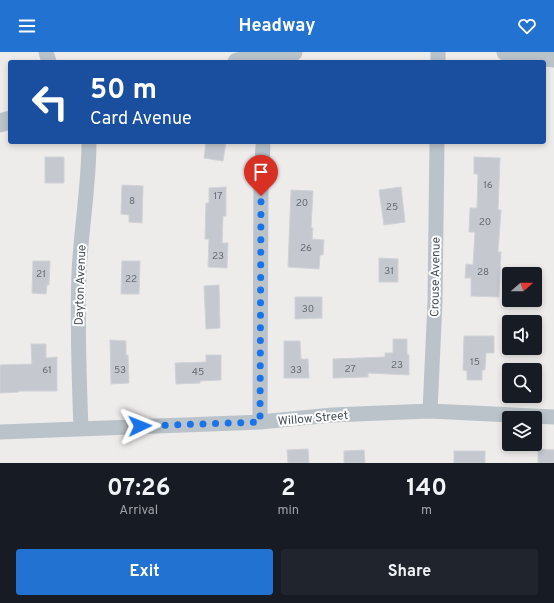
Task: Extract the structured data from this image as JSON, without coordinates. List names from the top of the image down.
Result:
{
  "streets": {
    "street": ["Crouse Avenue", "Dayton Avenue", "Willow Street"]
  },
  "crossings": [
    ["Crouse Avenue", "Willow Street"],
    ["Dayton Avenue", "Willow Street"]
  ],
  "house_numbers": [
    "16",
    "17",
    "8",
    "20",
    "25",
    "20",
    "26",
    "23",
    "31",
    "28",
    "21",
    "22",
    "30",
    "15",
    "23",
    "27",
    "61",
    "53",
    "33",
    "45"
  ],
  "north": "right",
  "page": {
    "header": "Headway",
    "turn": ["50 m", "Card Avenue"],
    "eta": [
      "07:26",
      "Arrival",
      "2",
      "min",
      "140",
      "m"
    ],
    "buttons": ["Exit", "Share"]
  }
}
